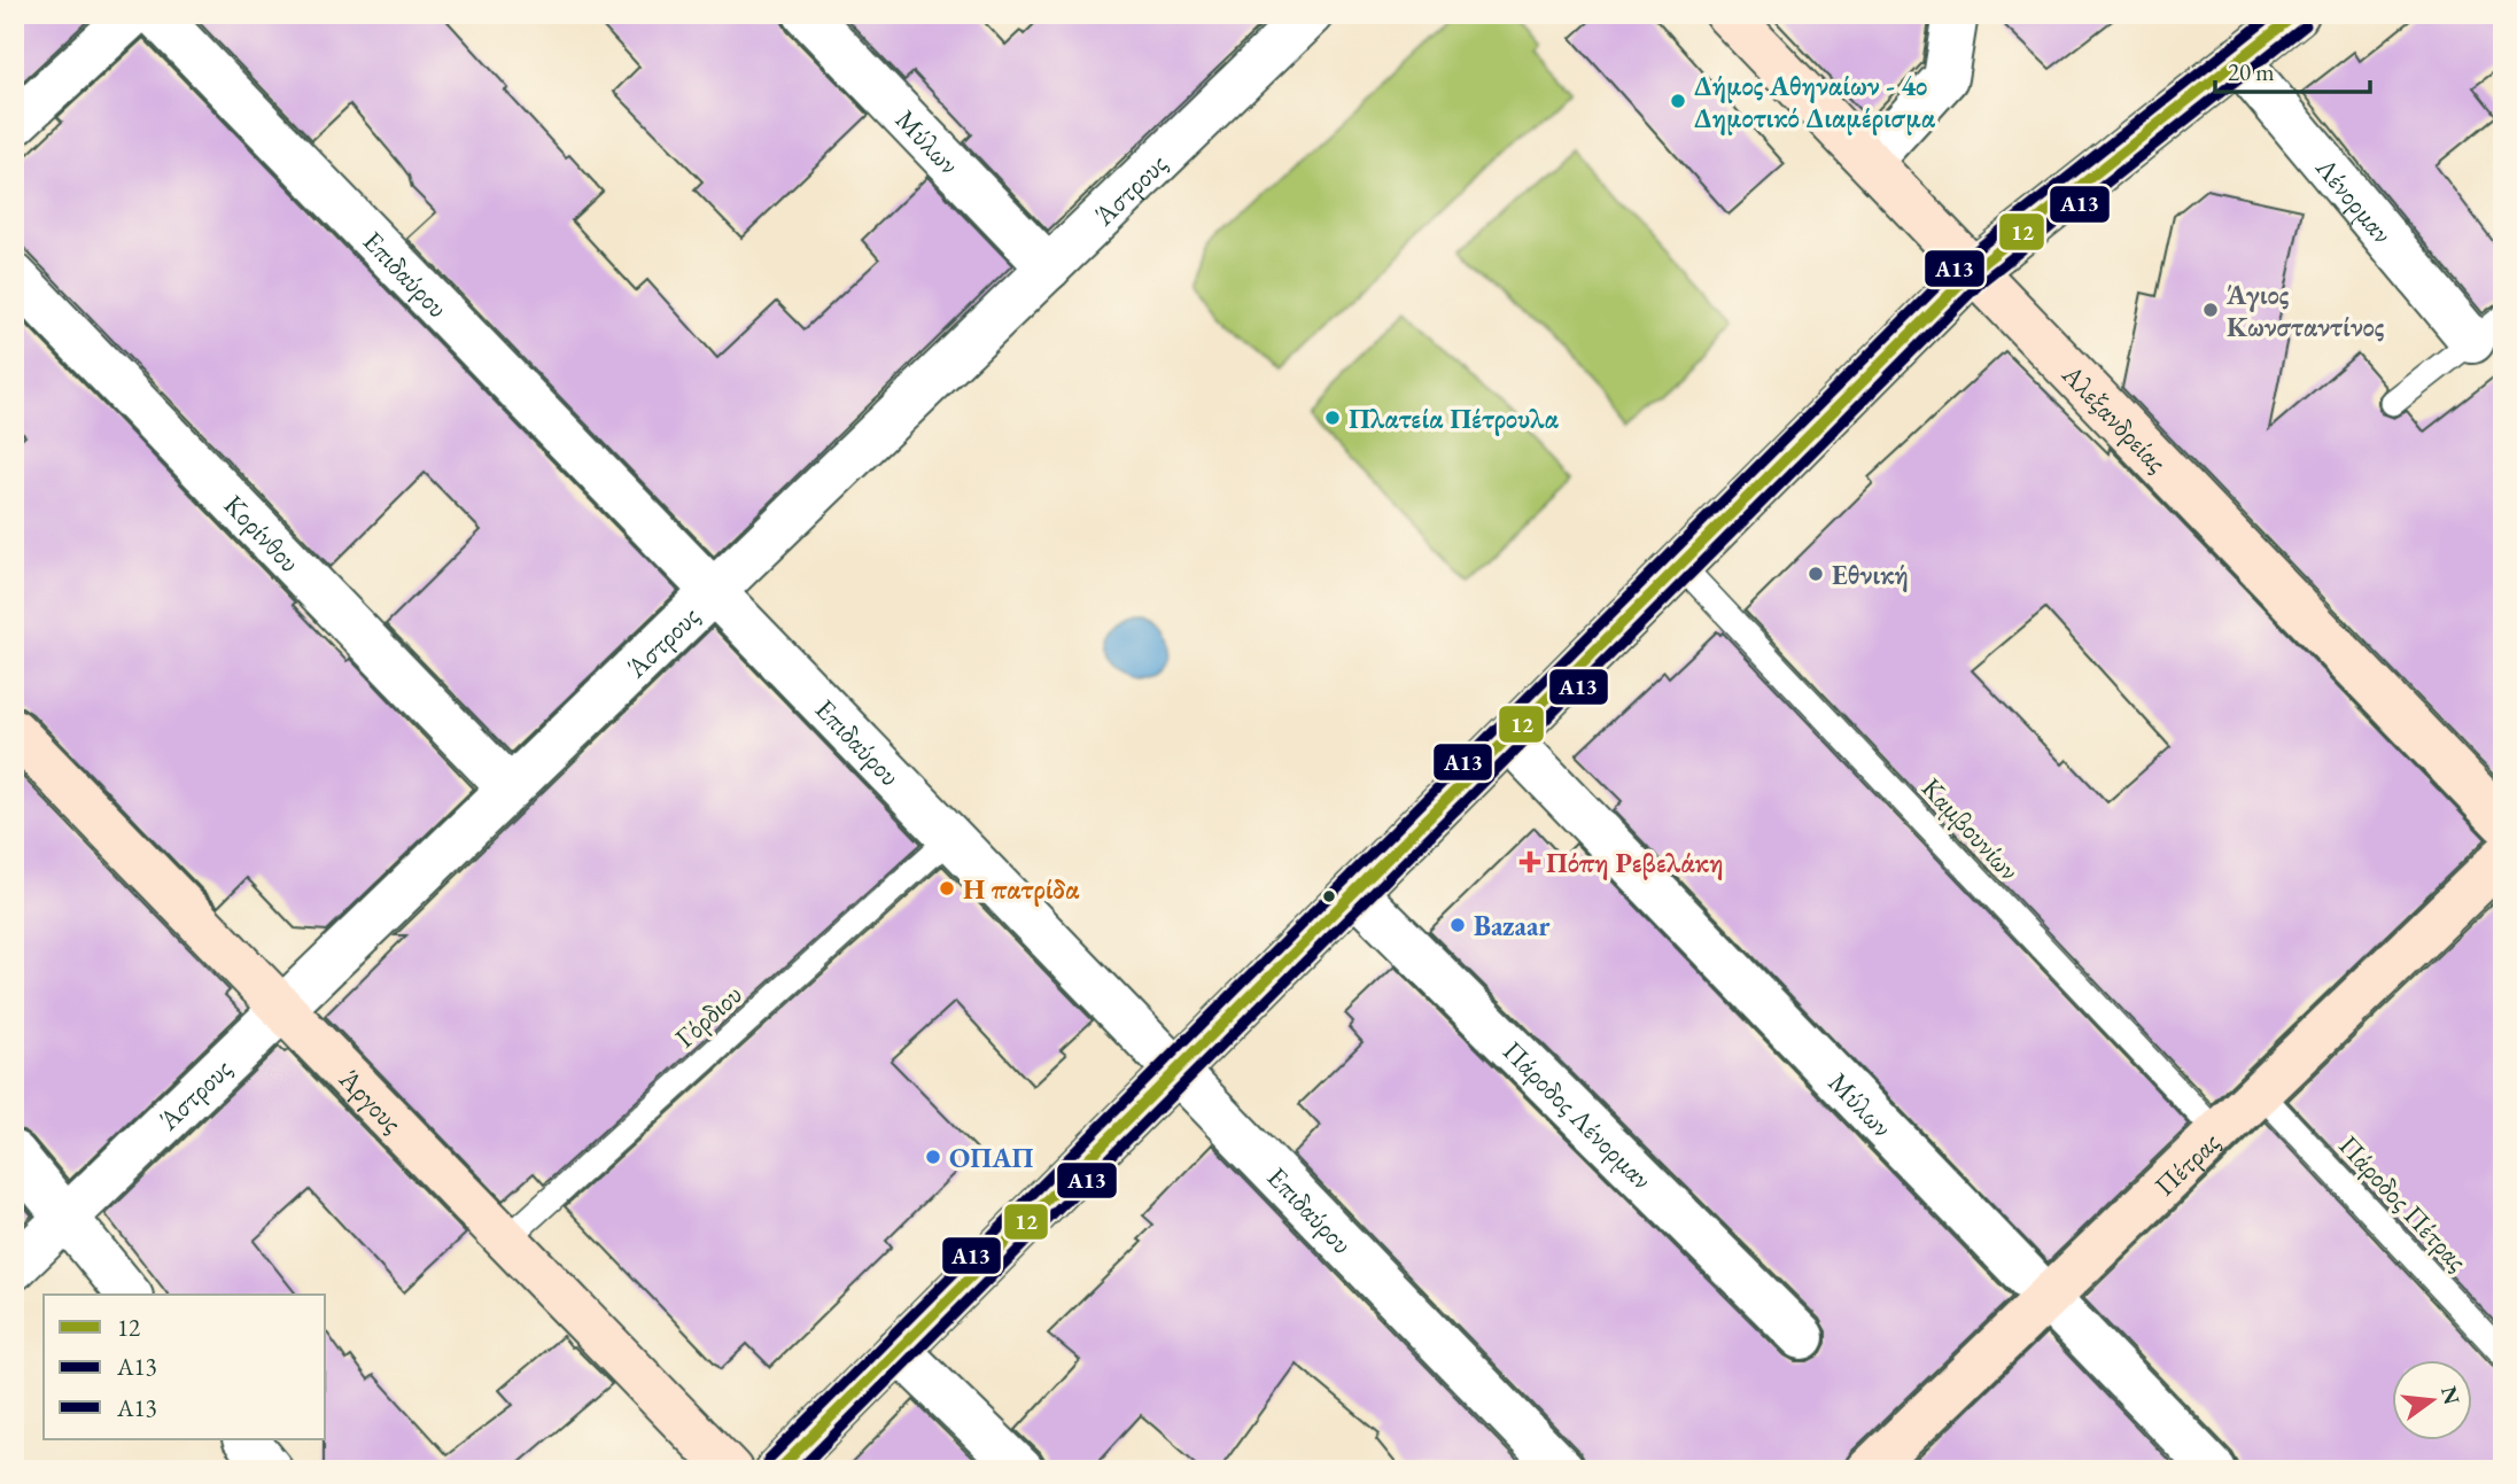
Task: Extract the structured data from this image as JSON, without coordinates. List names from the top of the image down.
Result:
{
  "streets": {
    "main road": ["Αλεξανδρείας", "Άργους", "Πέτρας"],
    "street": [
      "Μύλων",
      "Άστρους",
      "Λένορμαν",
      "Επιδαύρου",
      "Κορίνθου",
      "Πάροδος Λένορμαν"
    ],
    "lane": ["Καμβουνίων", "Γόρδιου", "Πάροδος Πέτρας"]
  },
  "crossings": [
    ["Μύλων", "Άστρους"],
    ["Μύλων", "Πέτρας"],
    ["Άστρους", "Επιδαύρου"],
    ["Άστρους", "Κορίνθου"],
    ["Άστρους", "Άργους"],
    ["Επιδαύρου", "Γόρδιου"],
    ["Καμβουνίων", "Πέτρας"],
    ["Γόρδιου", "Άργους"],
    ["Πέτρας", "Πάροδος Πέτρας"]
  ],
  "places": {
    "other": [
      "Δήμος Αθηναίων - 4ο Δημοτικό Διαμέρισμα",
      "Άγιος Κωνσταντίνος",
      "Πλατεία Πέτρουλα",
      "Εθνική",
      "Η πατρίδα",
      "Bazaar",
      "ΟΠΑΠ"
    ],
    "health": ["Πόπη Ρεβελάκη"]
  },
  "lines": ["transit line 12", "transit line Α13", "transit line A13"],
  "legend": ["12", "A13", "Α13"],
  "scale_bar": "20 m",
  "north": "right"
}
